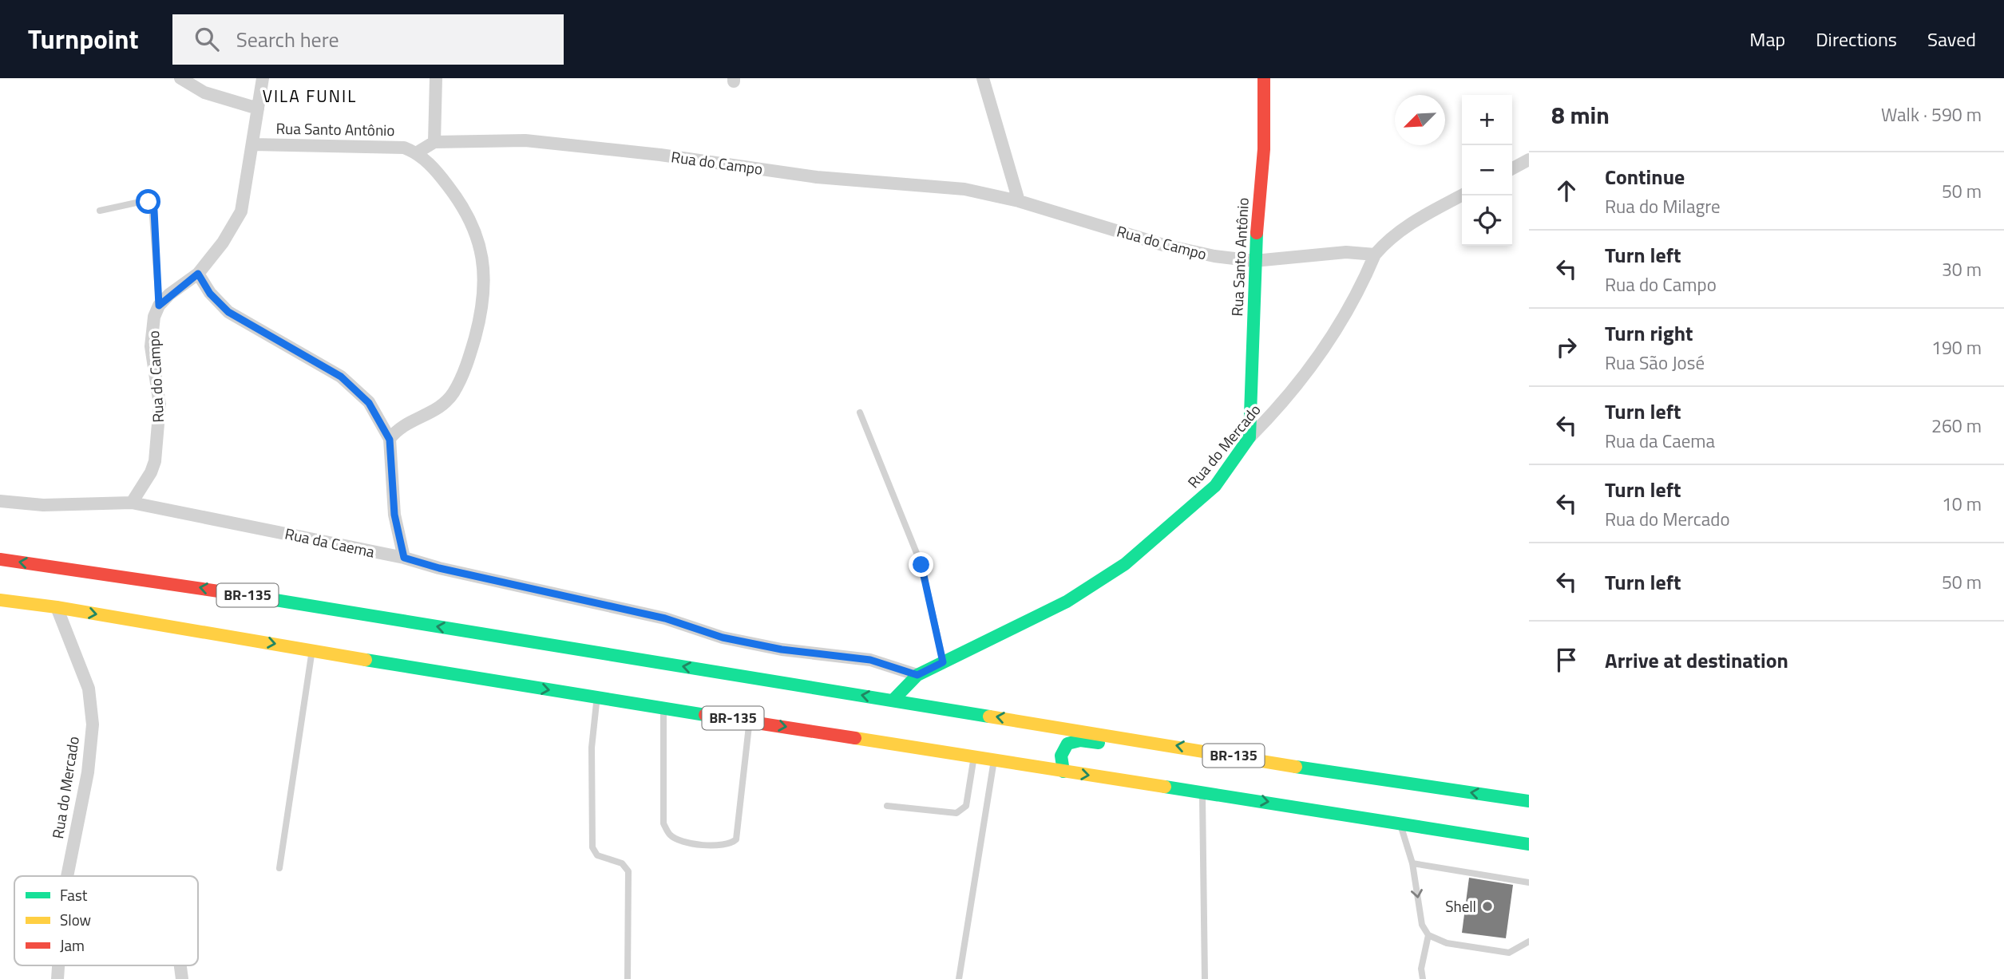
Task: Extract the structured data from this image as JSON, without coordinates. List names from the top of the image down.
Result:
{
  "streets": {
    "main road": ["Rua Santo Antônio", "Rua do Mercado", "BR-135"],
    "street": ["Rua do Campo", "Rua da Caema"]
  },
  "crossings": [
    ["Rua Santo Antônio", "Rua do Campo"],
    ["Rua Santo Antônio", "Rua do Mercado"],
    ["Rua do Campo", "Rua do Mercado"],
    ["Rua do Campo", "Rua da Caema"],
    ["Rua do Mercado", "Rua da Caema"],
    ["Rua do Mercado", "BR-135"]
  ],
  "districts": ["VILA FUNIL"],
  "places": ["Shell"],
  "legend": ["Fast", "Slow", "Jam"],
  "north": "bottom left",
  "page": {
    "header": "Turnpoint",
    "search": "Search here",
    "nav": ["Map", "Directions", "Saved"],
    "heading": ["8 min", "Walk · 590 m"],
    "map_buttons": ["+", "−"],
    "list": [
      ["Continue", "Rua do Milagre", "50 m"],
      ["Turn left", "Rua do Campo", "30 m"],
      ["Turn right", "Rua São José", "190 m"],
      ["Turn left", "Rua da Caema", "260 m"],
      ["Turn left", "Rua do Mercado", "10 m"],
      ["Turn left", "50 m"],
      "Arrive at destination"
    ]
  }
}
